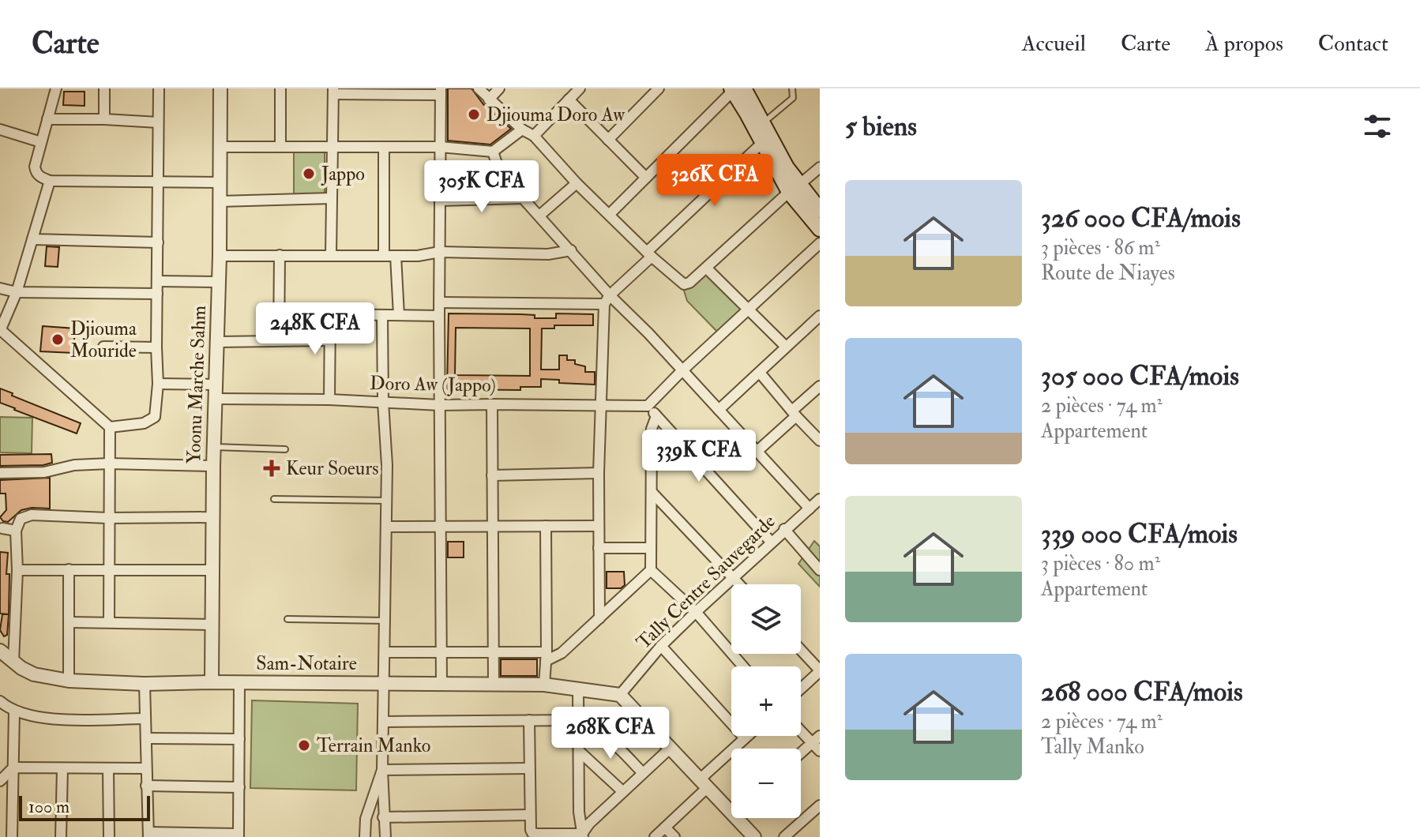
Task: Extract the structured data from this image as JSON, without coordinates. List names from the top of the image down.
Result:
{
  "streets": {
    "street": [
      "Yoonu Marche Sahm",
      "Doro Aw (Jappo)",
      "Tally Centre Sauvegarde",
      "Sam-Notaire"
    ]
  },
  "crossings": [
    ["Yoonu Marche Sahm", "Doro Aw (Jappo)"],
    ["Yoonu Marche Sahm", "Sam-Notaire"],
    ["Tally Centre Sauvegarde", "Sam-Notaire"]
  ],
  "places": {
    "other": [
      "Djiouma Doro Aw",
      "Jappo",
      "Djiouma Mouride",
      "Terrain Manko"
    ],
    "health": ["Keur Soeurs"]
  },
  "scale_bar": "100 m",
  "page": {
    "header": "Carte",
    "nav": [
      "Accueil",
      "Carte",
      "À propos",
      "Contact"
    ],
    "heading": "5 biens",
    "price": [
      "326K CFA",
      "305K CFA",
      "248K CFA",
      "339K CFA",
      "268K CFA"
    ],
    "list": [
      {
        "name": "326 000 CFA/mois",
        "note": "3 pièces · 86 m² · Route de Niayes"
      },
      {
        "name": "305 000 CFA/mois",
        "note": "2 pièces · 74 m² · Appartement"
      },
      {
        "name": "339 000 CFA/mois",
        "note": "3 pièces · 80 m² · Appartement"
      },
      {
        "name": "268 000 CFA/mois",
        "note": "2 pièces · 74 m² · Tally Manko"
      }
    ],
    "map_buttons": ["+", "−"],
    "scale": "100 m"
  }
}
